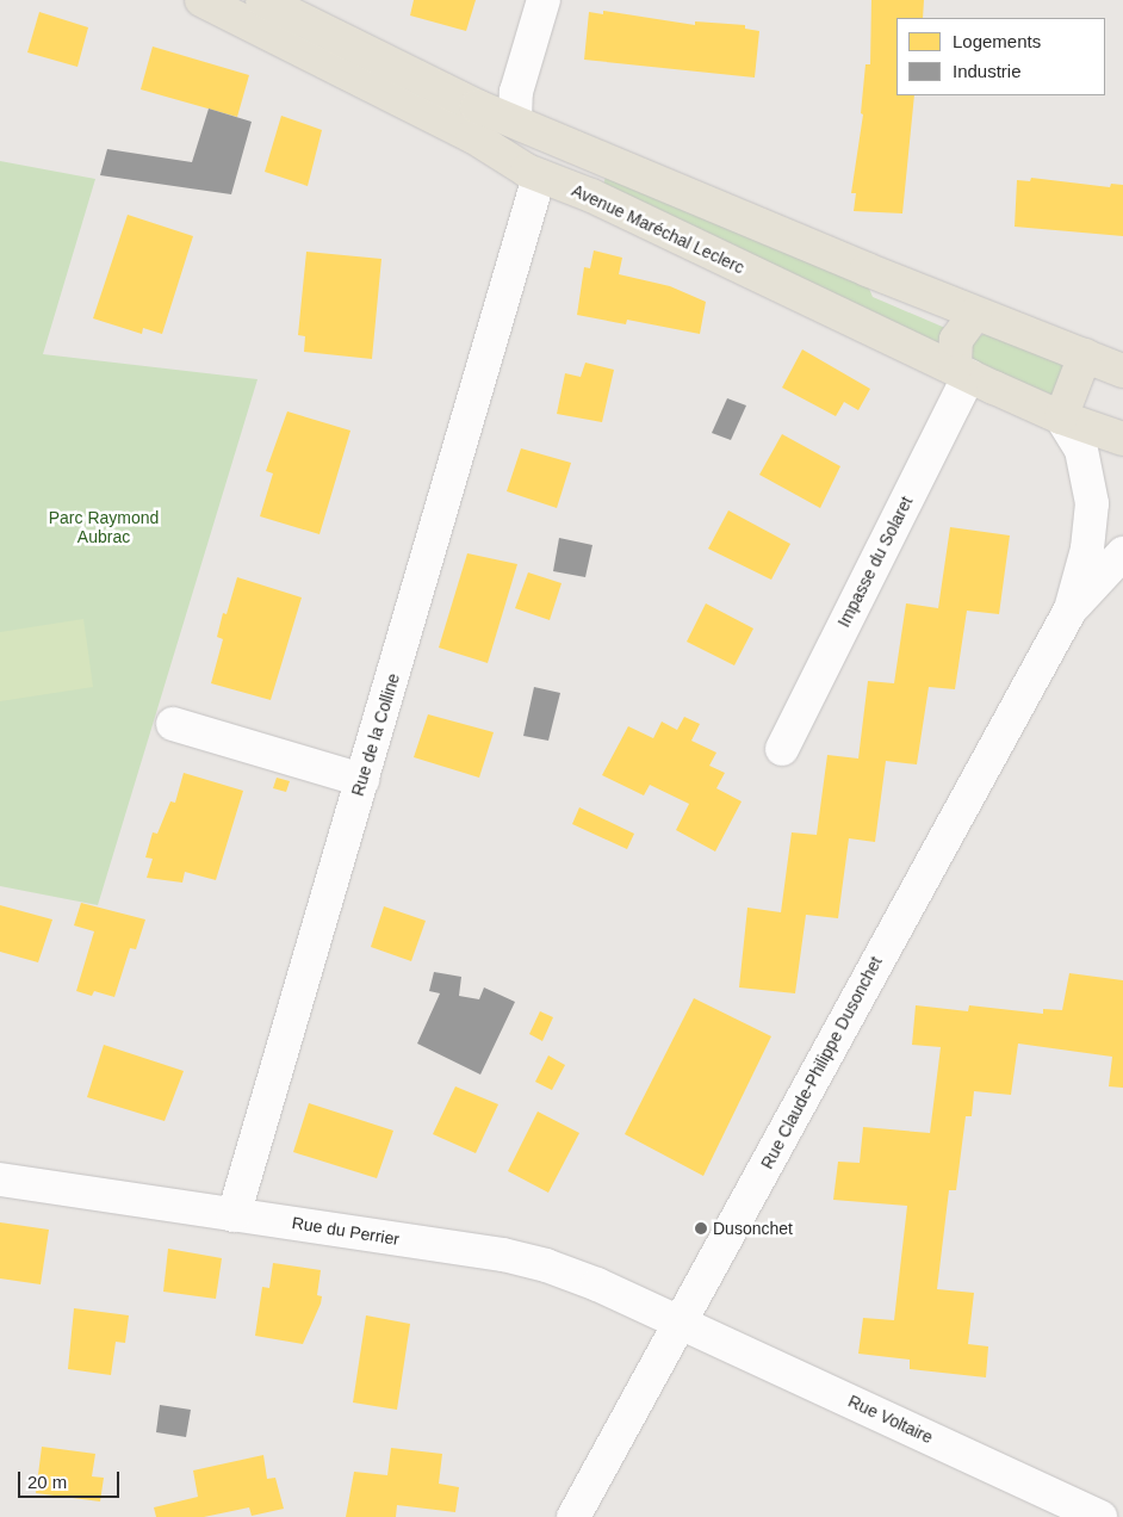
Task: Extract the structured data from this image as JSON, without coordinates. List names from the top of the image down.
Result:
{
  "streets": {
    "main road": ["Avenue Maréchal Leclerc"],
    "street": [
      "Impasse du Solaret",
      "Rue de la Colline",
      "Rue Claude-Philippe Dusonchet",
      "Rue du Perrier",
      "Rue Voltaire"
    ]
  },
  "crossings": [
    ["Avenue Maréchal Leclerc", "Impasse du Solaret"],
    ["Avenue Maréchal Leclerc", "Rue de la Colline"],
    ["Avenue Maréchal Leclerc", "Rue Claude-Philippe Dusonchet"],
    ["Rue de la Colline", "Rue du Perrier"],
    ["Rue Claude-Philippe Dusonchet", "Rue du Perrier"],
    ["Rue Claude-Philippe Dusonchet", "Rue Voltaire"],
    ["Rue du Perrier", "Rue Voltaire"]
  ],
  "parks": ["Parc Raymond Aubrac"],
  "places": ["Dusonchet"],
  "legend": ["Logements", "Industrie"],
  "scale_bar": "20 m"
}
